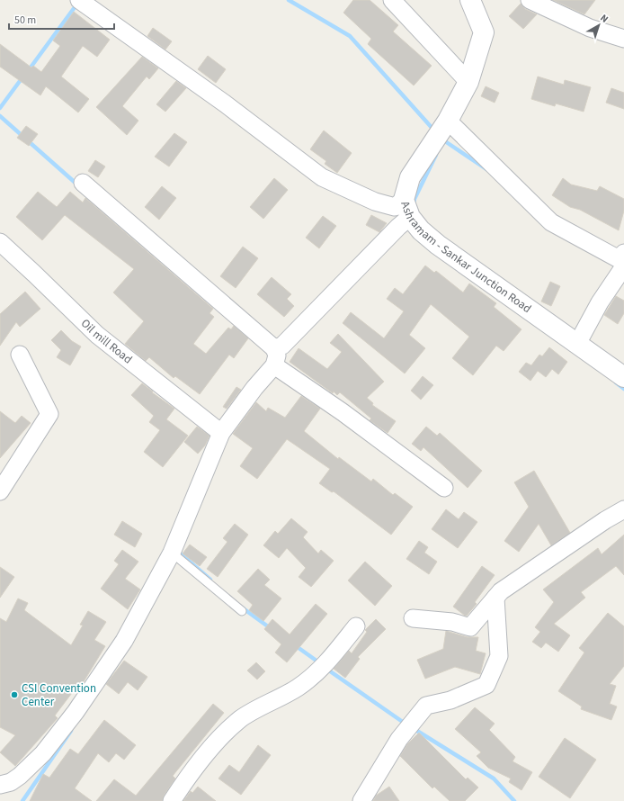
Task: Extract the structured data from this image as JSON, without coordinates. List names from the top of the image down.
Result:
{
  "streets": {
    "street": ["Ashramam - Sankar Junction Road", "Oil mill Road"]
  },
  "places": ["CSI Convention Center"],
  "scale_bar": "50 m",
  "north": "top right"
}
